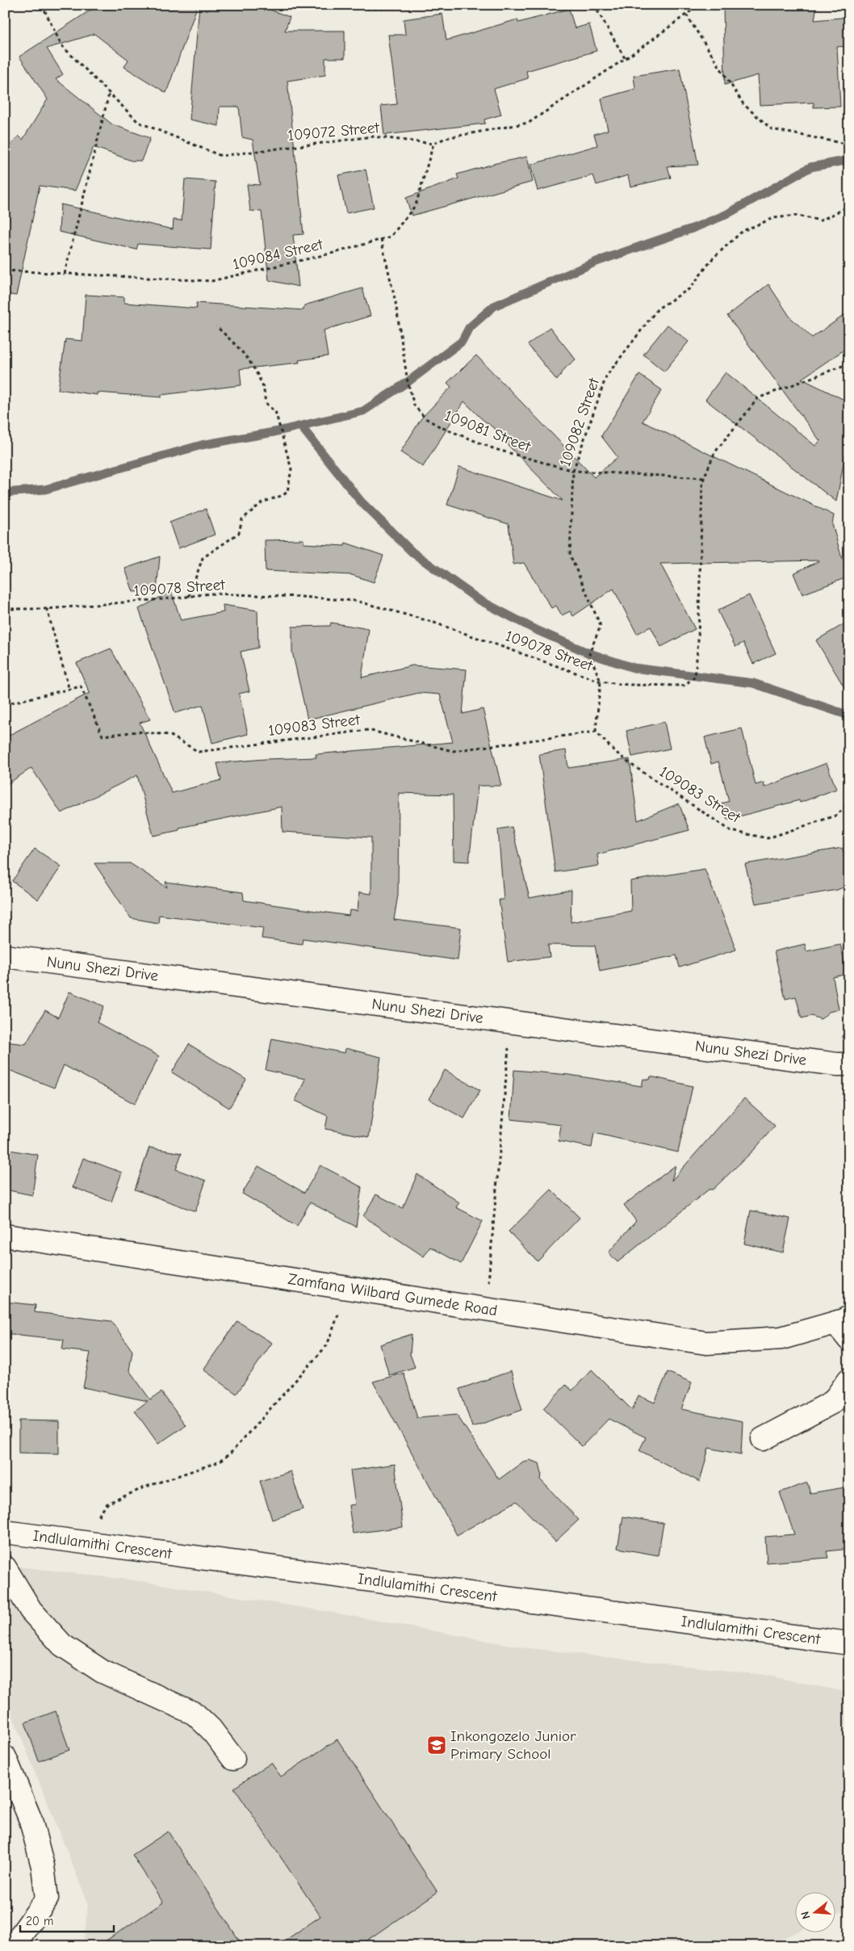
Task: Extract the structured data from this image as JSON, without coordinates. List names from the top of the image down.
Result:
{
  "streets": {
    "street": ["Nunu Shezi Drive", "Zamfana Wilbard Gumede Road", "Indlulamithi Crescent"],
    "path": [
      "109072 Street",
      "109084 Street",
      "109082 Street",
      "109081 Street",
      "109078 Street",
      "109083 Street"
    ]
  },
  "crossings": [
    ["109072 Street", "109084 Street"],
    ["109084 Street", "109081 Street"],
    ["109082 Street", "109081 Street"],
    ["109082 Street", "109078 Street"],
    ["109081 Street", "109078 Street"]
  ],
  "places": {
    "school or university": ["Inkongozelo Junior Primary School"]
  },
  "scale_bar": "20 m",
  "north": "left"
}
